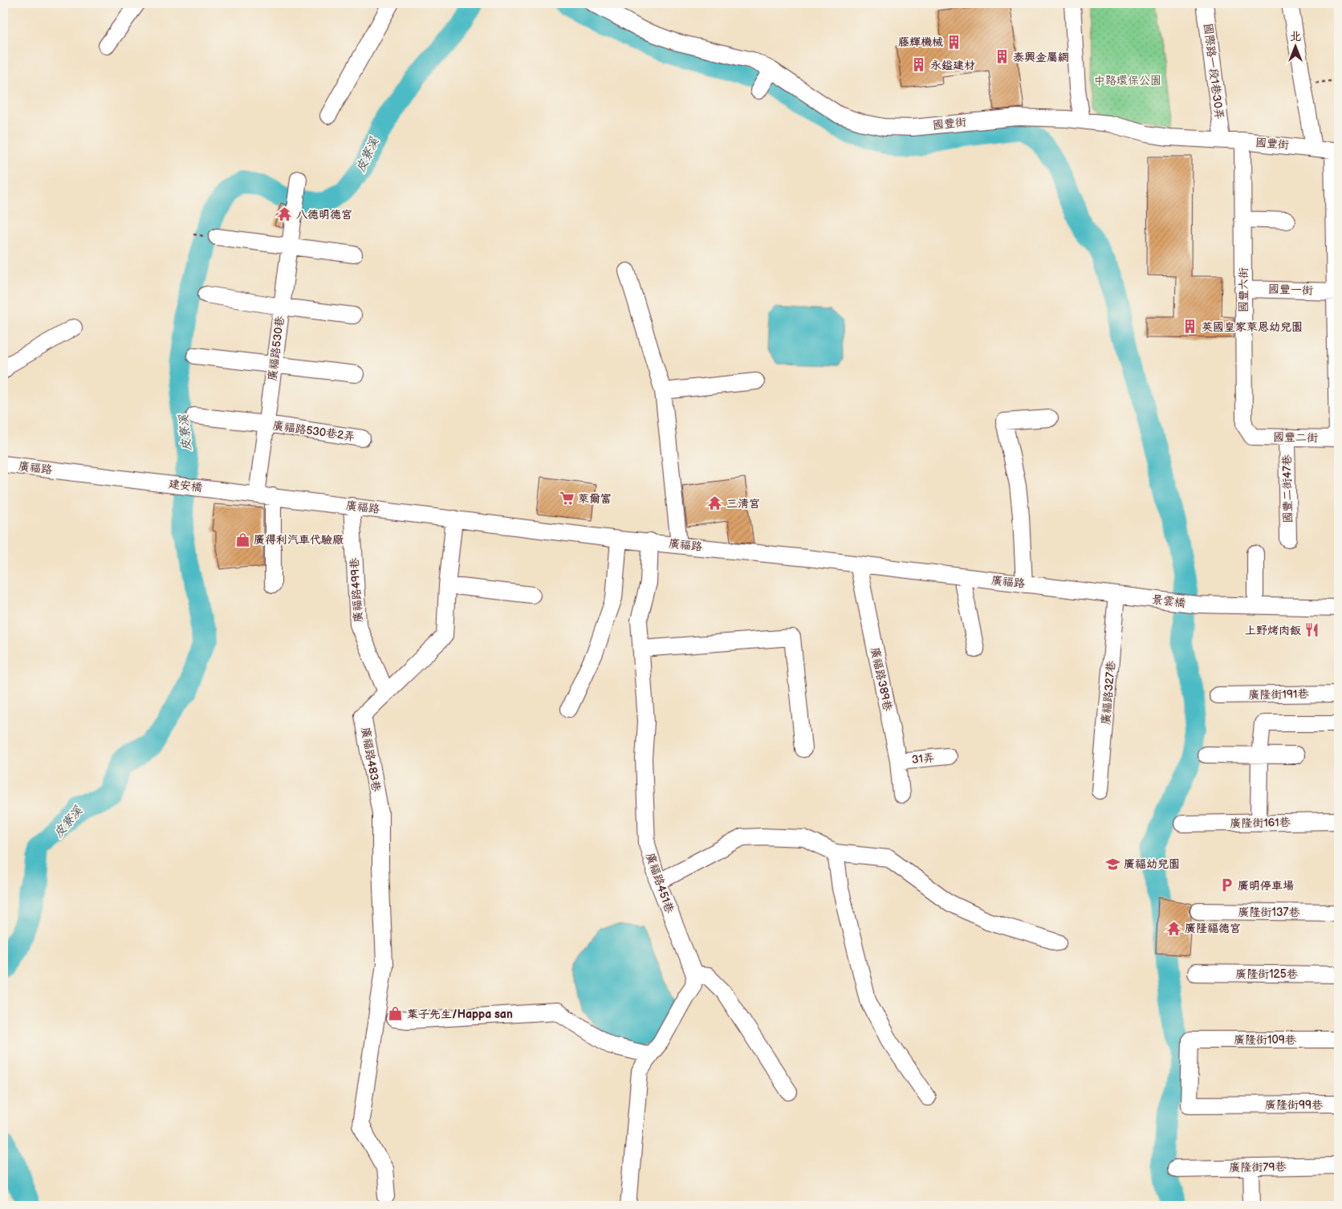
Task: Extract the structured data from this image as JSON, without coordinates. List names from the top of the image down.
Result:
{
  "streets": {
    "street": [
      "國際路一段1巷30弄",
      "國豐街",
      "國豐六街",
      "國豐一街",
      "廣福路530巷",
      "廣福路530巷2弄",
      "國豐二街",
      "廣福路",
      "建安橋",
      "國豐二街47巷",
      "廣福路499巷",
      "景雲橋",
      "廣福路389巷",
      "廣福路327巷",
      "廣隆街191巷",
      "31弄",
      "廣福路483巷",
      "廣隆街161巷",
      "廣福路451巷",
      "廣隆街137巷",
      "廣隆街125巷",
      "廣隆街109巷",
      "廣隆街99巷",
      "廣隆街79巷"
    ]
  },
  "crossings": [
    ["國際路一段1巷30弄", "國豐街"],
    ["國豐街", "國豐六街"],
    ["國豐六街", "國豐一街"],
    ["國豐六街", "國豐二街"],
    ["廣福路530巷", "廣福路530巷2弄"],
    ["廣福路530巷", "廣福路"],
    ["國豐二街", "國豐二街47巷"],
    ["廣福路", "建安橋"],
    ["廣福路", "廣福路499巷"],
    ["廣福路", "景雲橋"],
    ["廣福路", "廣福路389巷"],
    ["廣福路", "廣福路327巷"],
    ["廣福路", "廣福路483巷"],
    ["廣福路", "廣福路451巷"],
    ["廣福路499巷", "廣福路483巷"],
    ["廣福路389巷", "31弄"],
    ["廣隆街109巷", "廣隆街99巷"]
  ],
  "water": ["皮寮溪"],
  "parks": ["中路環保公園"],
  "places": {
    "building": [
      "藤輝機械",
      "泰興金屬網",
      "永鎰建材",
      "英國皇家萊恩幼兒園"
    ],
    "temple": ["八德明德宮", "三清宮", "廣隆福德宮"],
    "supermarket": ["萊爾富"],
    "shop": ["廣得利汽車代驗廠", "葉子先生/Happa san"],
    "restaurant": ["上野烤肉飯"],
    "school or university": ["廣福幼兒園"],
    "parking": ["廣明停車場"]
  },
  "north": "top"
}
